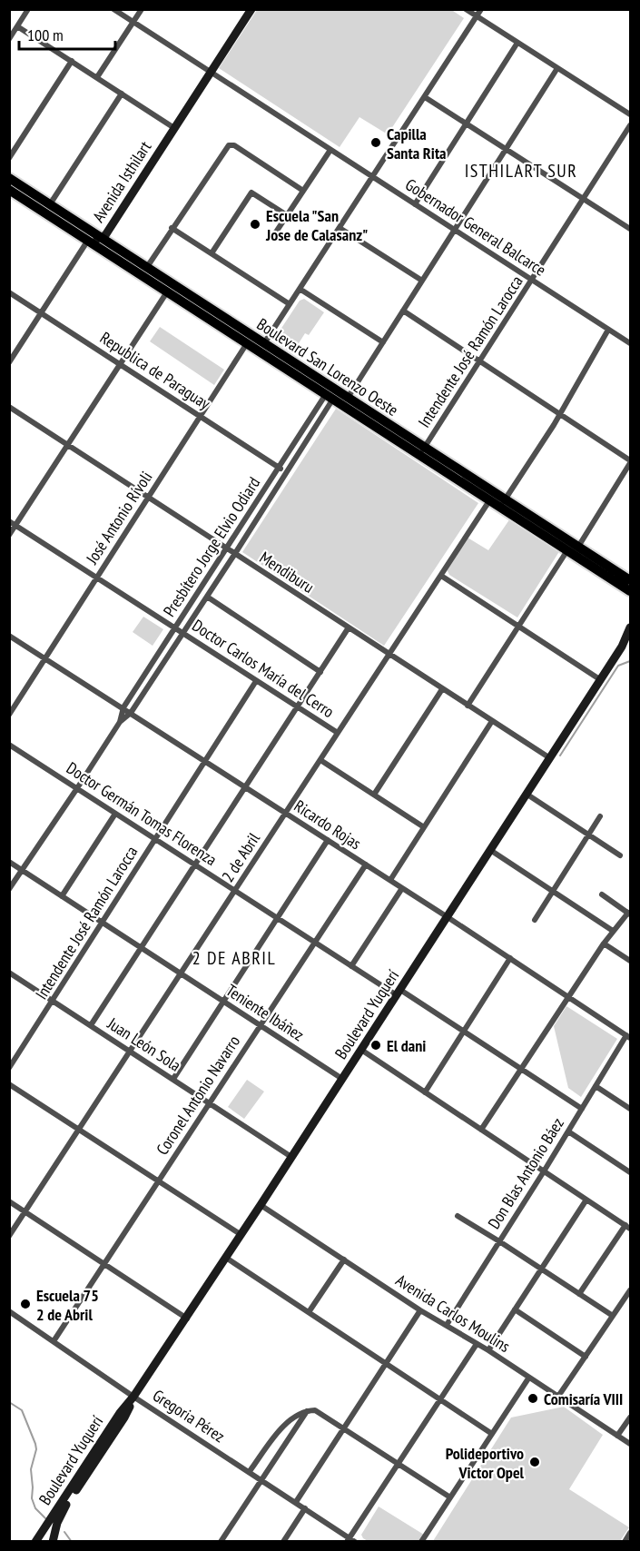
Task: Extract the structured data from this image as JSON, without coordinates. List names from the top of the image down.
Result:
{
  "streets": {
    "main road": ["Avenida Isthilart", "Boulevard San Lorenzo Oeste", "Boulevard Yuquerí"],
    "street": [
      "Gobernador General Balcarce",
      "Intendente José Ramón Larocca",
      "Republica de Paraguay",
      "José Antonio Rívoli",
      "Presbítero Jorge Elvio Odiard",
      "Mendiburu",
      "Doctor Carlos María del Cerro",
      "Doctor Germán Tomas Florenza",
      "Ricardo Rojas",
      "2 de Abril",
      "Teniente Ibáñez",
      "Juan León Sola",
      "Coronel Antonio Navarro",
      "Don Blas Antonio Báez",
      "Avenida Carlos Moulins",
      "Gregoria Pérez"
    ]
  },
  "crossings": [
    ["Avenida Isthilart", "Gobernador General Balcarce"],
    ["Avenida Isthilart", "Boulevard San Lorenzo Oeste"],
    ["Avenida Isthilart", "Republica de Paraguay"],
    ["Gobernador General Balcarce", "Intendente José Ramón Larocca"],
    ["Intendente José Ramón Larocca", "Boulevard San Lorenzo Oeste"],
    ["Intendente José Ramón Larocca", "Doctor Carlos María del Cerro"],
    ["Intendente José Ramón Larocca", "Doctor Germán Tomas Florenza"],
    ["Intendente José Ramón Larocca", "Ricardo Rojas"],
    ["Intendente José Ramón Larocca", "Teniente Ibáñez"],
    ["Intendente José Ramón Larocca", "Juan León Sola"],
    ["Boulevard San Lorenzo Oeste", "José Antonio Rívoli"],
    ["Boulevard San Lorenzo Oeste", "Presbítero Jorge Elvio Odiard"],
    ["Boulevard San Lorenzo Oeste", "2 de Abril"],
    ["Republica de Paraguay", "José Antonio Rívoli"],
    ["Republica de Paraguay", "Presbítero Jorge Elvio Odiard"],
    ["José Antonio Rívoli", "Mendiburu"],
    ["José Antonio Rívoli", "Doctor Carlos María del Cerro"],
    ["José Antonio Rívoli", "Ricardo Rojas"],
    ["Presbítero Jorge Elvio Odiard", "Mendiburu"],
    ["Presbítero Jorge Elvio Odiard", "Doctor Carlos María del Cerro"],
    ["Presbítero Jorge Elvio Odiard", "Doctor Germán Tomas Florenza"],
    ["Presbítero Jorge Elvio Odiard", "Ricardo Rojas"],
    ["Presbítero Jorge Elvio Odiard", "Teniente Ibáñez"],
    ["Mendiburu", "2 de Abril"],
    ["Mendiburu", "Boulevard Yuquerí"],
    ["Doctor Carlos María del Cerro", "2 de Abril"],
    ["Doctor Germán Tomas Florenza", "2 de Abril"],
    ["Doctor Germán Tomas Florenza", "Boulevard Yuquerí"],
    ["Doctor Germán Tomas Florenza", "Coronel Antonio Navarro"],
    ["Doctor Germán Tomas Florenza", "Don Blas Antonio Báez"],
    ["Ricardo Rojas", "2 de Abril"],
    ["Ricardo Rojas", "Boulevard Yuquerí"],
    ["Ricardo Rojas", "Coronel Antonio Navarro"],
    ["Ricardo Rojas", "Don Blas Antonio Báez"],
    ["2 de Abril", "Teniente Ibáñez"],
    ["2 de Abril", "Juan León Sola"],
    ["Teniente Ibáñez", "Boulevard Yuquerí"],
    ["Teniente Ibáñez", "Coronel Antonio Navarro"],
    ["Boulevard Yuquerí", "Juan León Sola"],
    ["Boulevard Yuquerí", "Avenida Carlos Moulins"],
    ["Boulevard Yuquerí", "Gregoria Pérez"],
    ["Juan León Sola", "Coronel Antonio Navarro"],
    ["Coronel Antonio Navarro", "Gregoria Pérez"],
    ["Don Blas Antonio Báez", "Avenida Carlos Moulins"]
  ],
  "districts": ["ISTHILART SUR", "2 DE ABRIL"],
  "places": [
    "Capilla Santa Rita",
    "Escuela \"San Jose de Calasanz\"",
    "El dani",
    "Escuela 75 2 de Abril",
    "Comisaría VIII",
    "Polideportivo Victor Opel"
  ],
  "scale_bar": "100 m"
}
